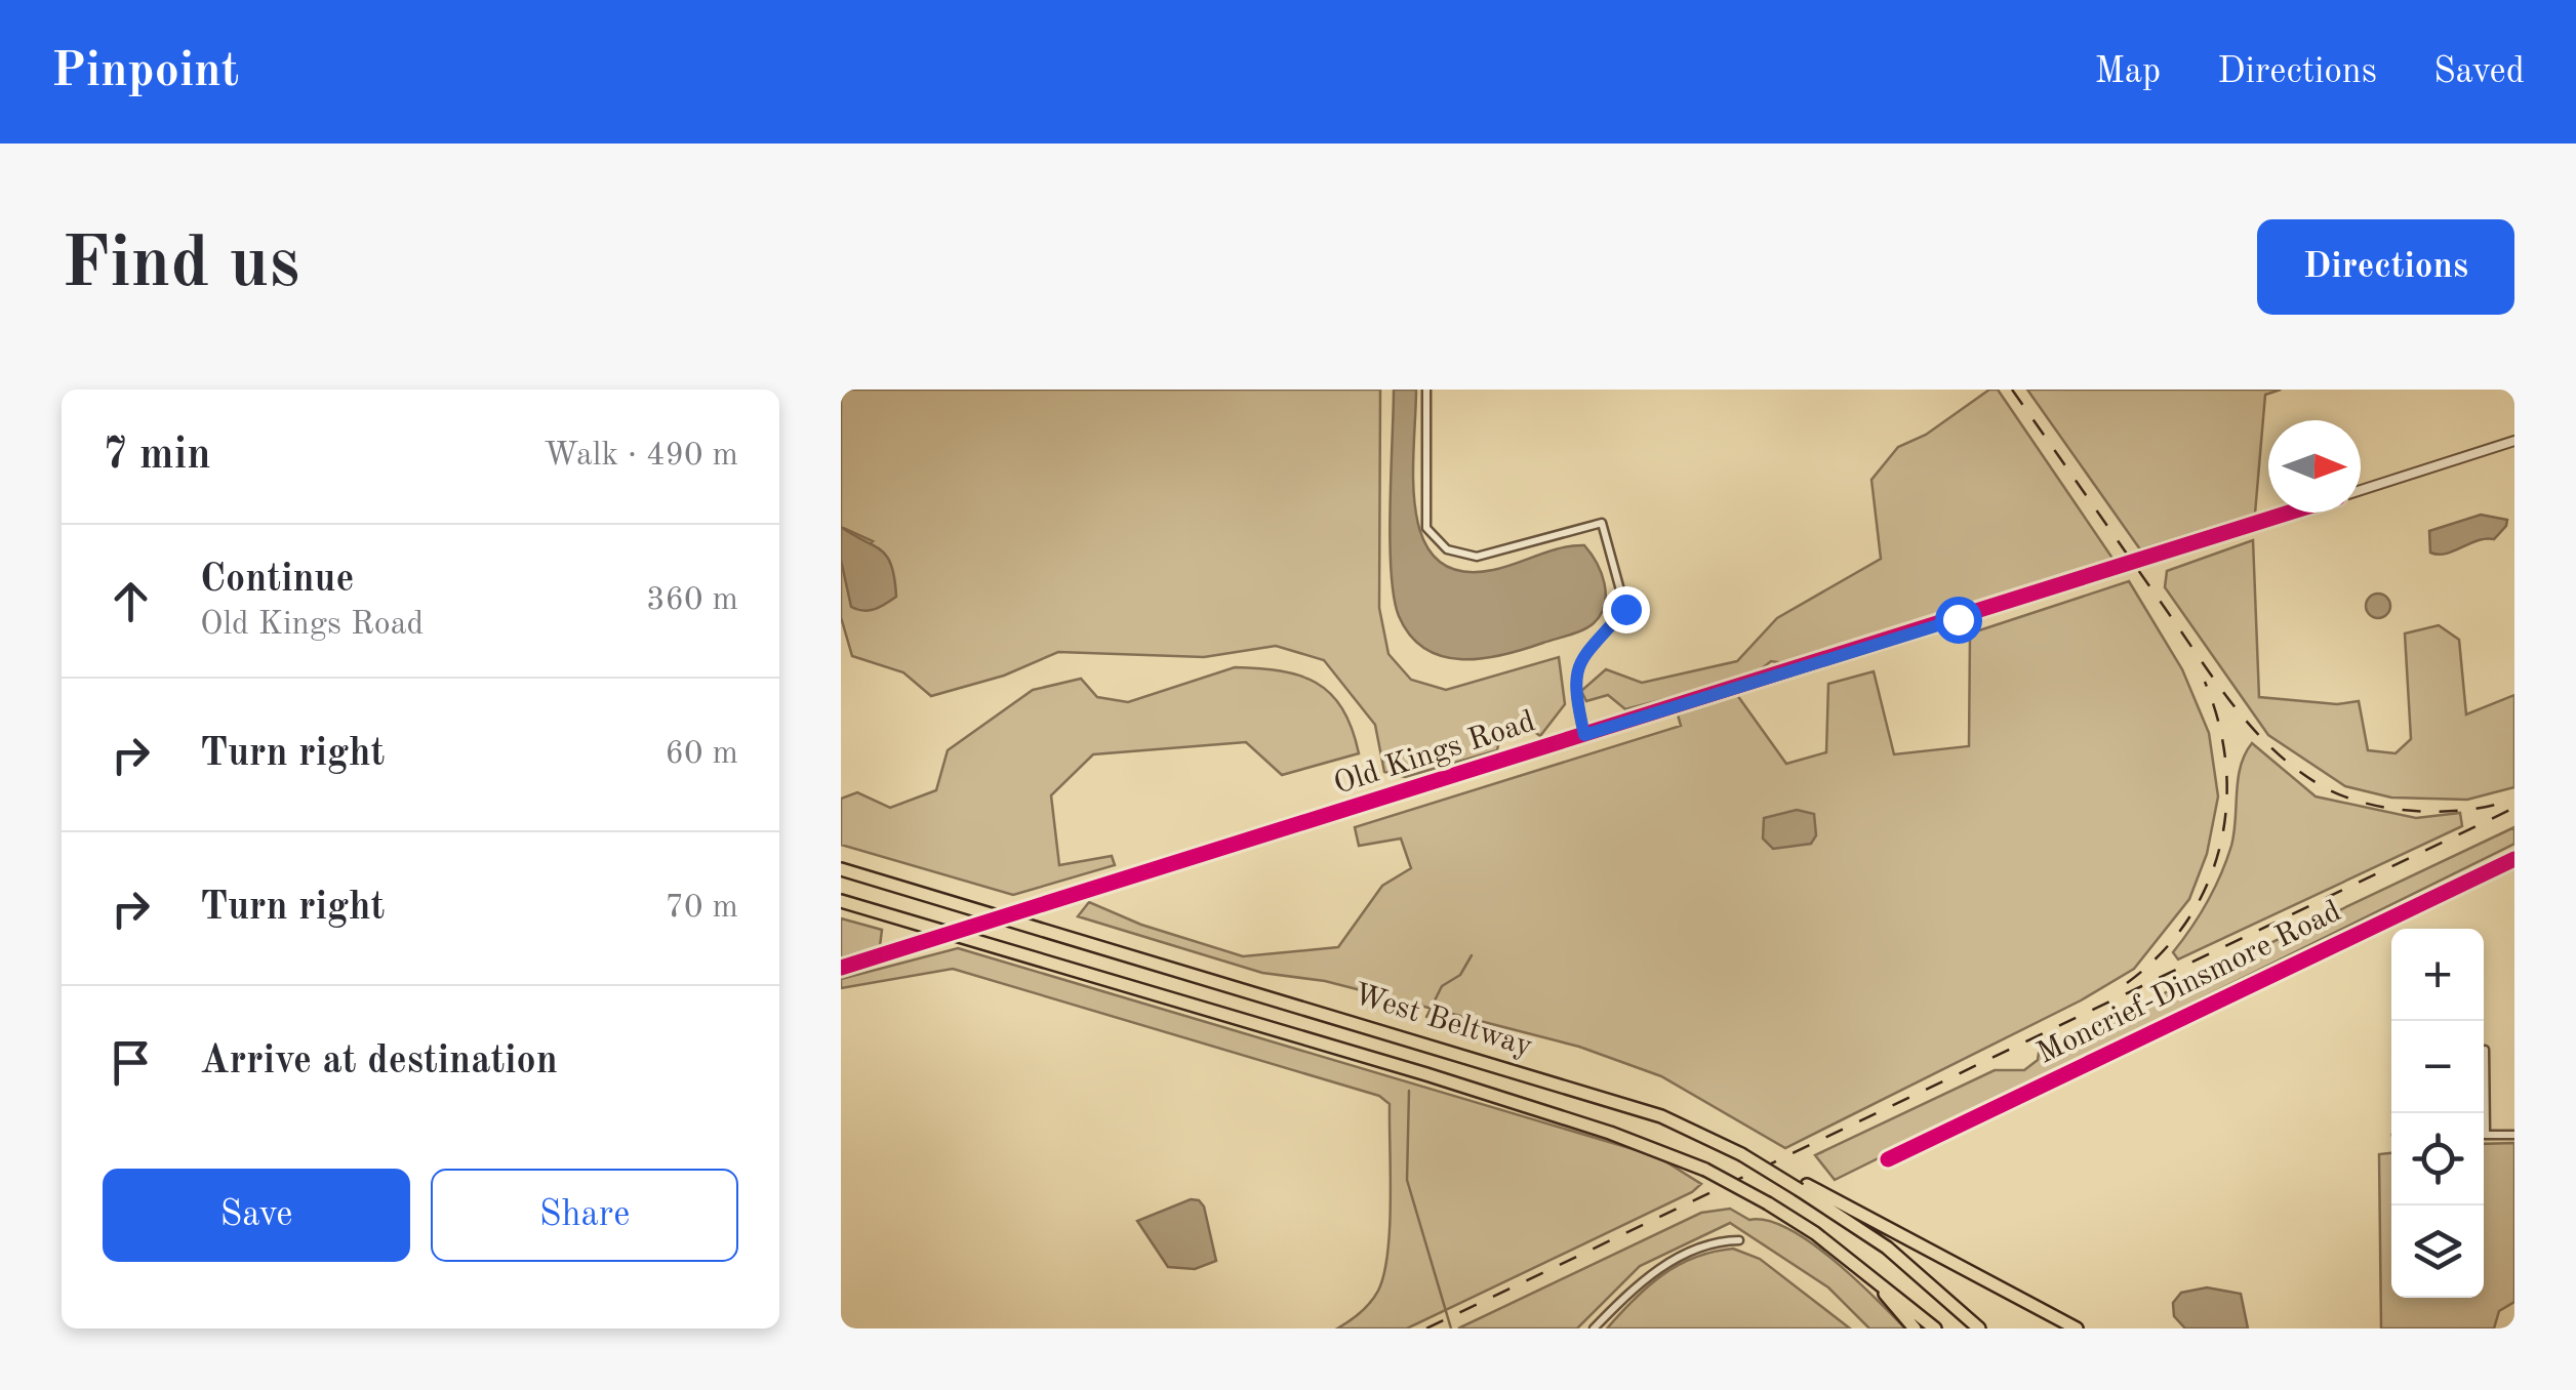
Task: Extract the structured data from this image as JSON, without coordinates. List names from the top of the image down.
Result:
{
  "streets": {
    "highway": ["West Beltway"],
    "street": ["Old Kings Road", "Moncrief-Dinsmore Road"]
  },
  "north": "right",
  "page": {
    "header": "Pinpoint",
    "nav": ["Map", "Directions", "Saved"],
    "buttons": [
      "Directions",
      ["Save", "Share"]
    ],
    "title": "Find us",
    "heading": ["7 min", "Walk · 490 m"],
    "list": [
      ["Continue", "Old Kings Road", "360 m"],
      ["Turn right", "60 m"],
      ["Turn right", "70 m"],
      "Arrive at destination"
    ],
    "map_buttons": ["+", "−"]
  }
}
